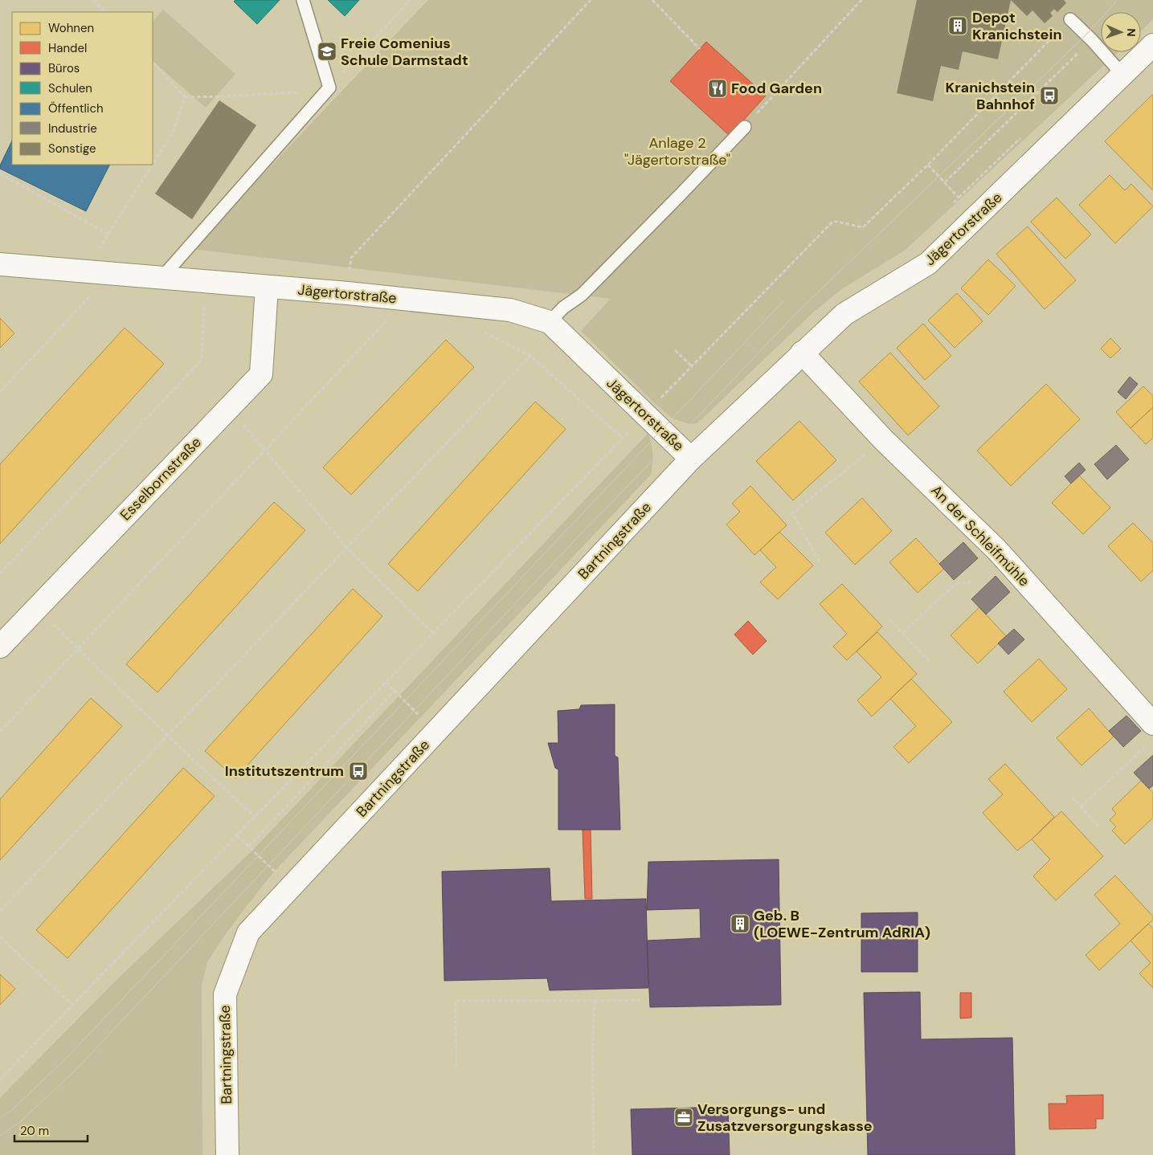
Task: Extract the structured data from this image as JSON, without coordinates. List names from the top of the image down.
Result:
{
  "streets": {
    "street": [
      "Jägertorstraße",
      "Esselbornstraße",
      "An der Schleifmühle",
      "Bartningstraße"
    ]
  },
  "crossings": [
    ["Jägertorstraße", "Esselbornstraße"],
    ["Jägertorstraße", "An der Schleifmühle"],
    ["Jägertorstraße", "Bartningstraße"]
  ],
  "parks": ["Anlage 2 \"Jägertorstraße\""],
  "places": {
    "building": ["Depot Kranichstein", "Geb. B (LOEWE-Zentrum AdRIA)"],
    "school or university": ["Freie Comenius Schule Darmstadt"],
    "restaurant": ["Food Garden"],
    "bus stop": ["Kranichstein Bahnhof", "Institutszentrum"],
    "office": ["Versorgungs- und Zusatzversorgungskasse"]
  },
  "legend": [
    "Wohnen",
    "Handel",
    "Büros",
    "Schulen",
    "Öffentlich",
    "Industrie",
    "Sonstige"
  ],
  "scale_bar": "20 m",
  "north": "right"
}
